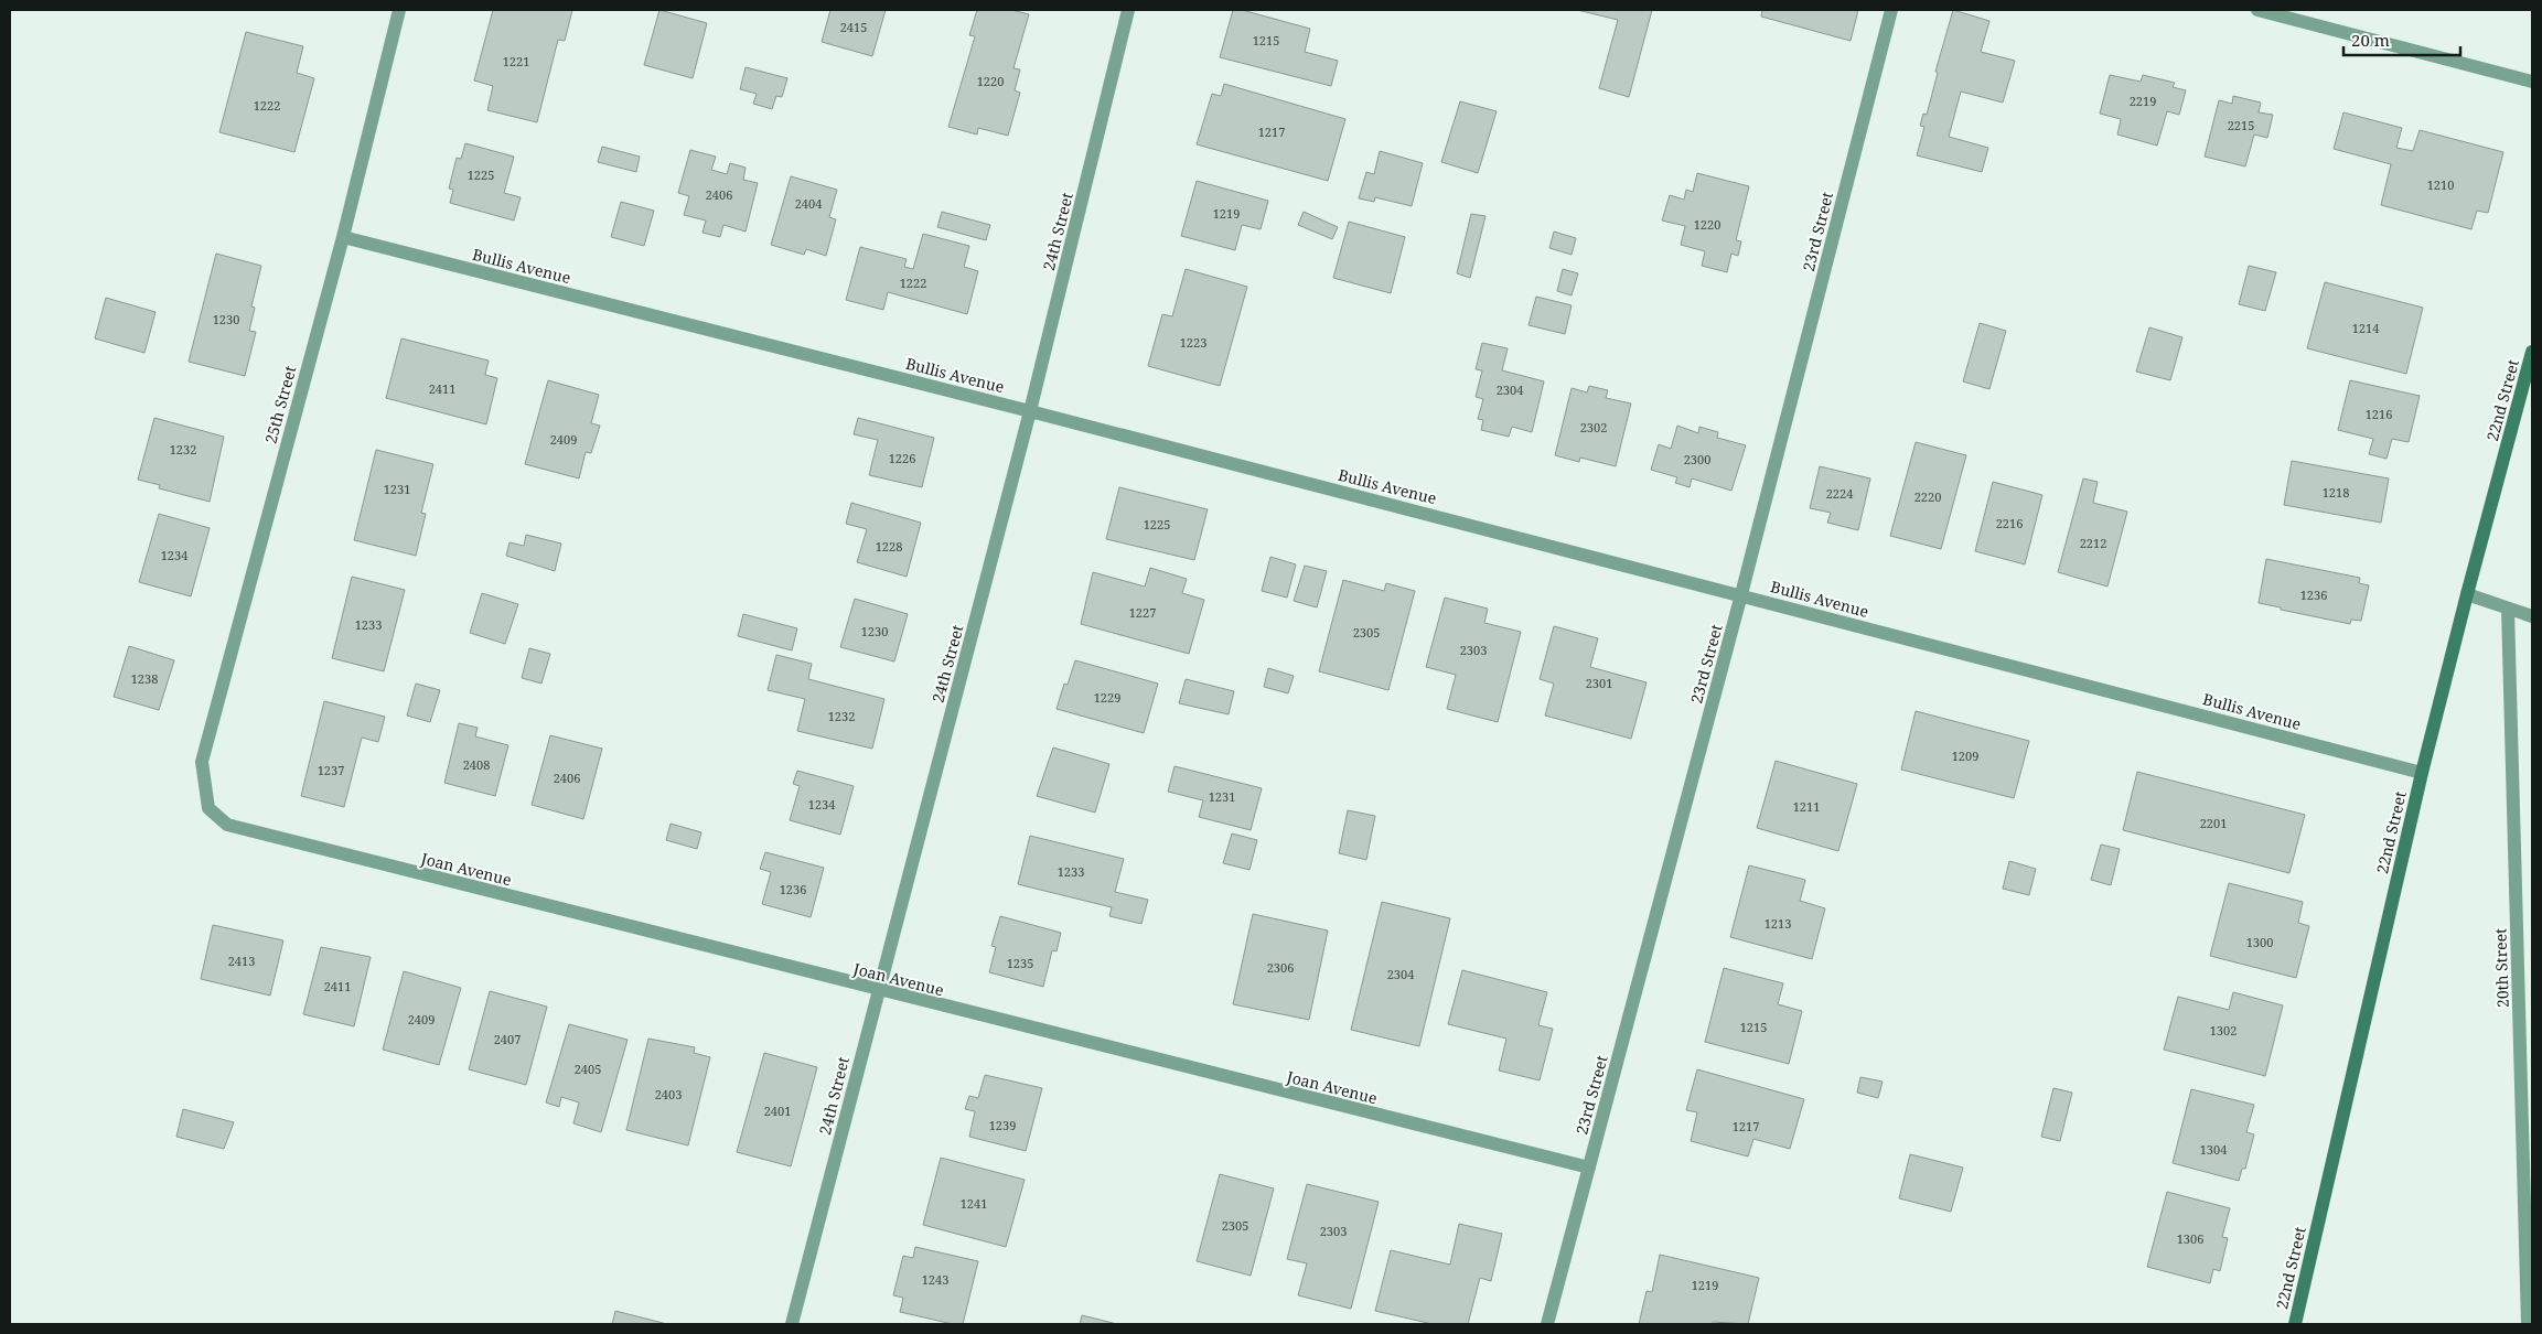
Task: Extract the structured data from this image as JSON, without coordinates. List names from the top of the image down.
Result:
{
  "streets": {
    "street": [
      "24th Street",
      "23rd Street",
      "Bullis Avenue",
      "22nd Street",
      "25th Street",
      "Joan Avenue",
      "20th Street"
    ]
  },
  "crossings": [
    ["24th Street", "Bullis Avenue"],
    ["24th Street", "Joan Avenue"],
    ["23rd Street", "Bullis Avenue"],
    ["23rd Street", "Joan Avenue"],
    ["Bullis Avenue", "22nd Street"],
    ["Bullis Avenue", "25th Street"],
    ["25th Street", "Joan Avenue"]
  ],
  "house_numbers": [
    "2415",
    "1215",
    "1221",
    "1220",
    "2219",
    "1222",
    "2215",
    "1217",
    "1225",
    "1210",
    "2406",
    "2404",
    "1219",
    "1220",
    "1222",
    "1230",
    "1214",
    "1223",
    "2411",
    "2304",
    "1216",
    "2302",
    "2409",
    "1232",
    "1226",
    "2300",
    "1231",
    "1218",
    "2224",
    "2220",
    "2216",
    "1225",
    "2212",
    "1228",
    "1234",
    "1236",
    "1227",
    "1233",
    "1230",
    "2305",
    "2303",
    "1238",
    "2301",
    "1229",
    "1232",
    "1209",
    "2408",
    "1237",
    "2406",
    "1231",
    "1234",
    "1211",
    "2201",
    "1233",
    "1236",
    "1213",
    "1300",
    "2413",
    "1235",
    "2306",
    "2304",
    "2411",
    "2409",
    "1215",
    "1302",
    "2407",
    "2405",
    "2403",
    "2401",
    "1239",
    "1217",
    "1304",
    "1241",
    "2305",
    "2303",
    "1306",
    "1243",
    "1219"
  ],
  "scale_bar": "20 m"
}
